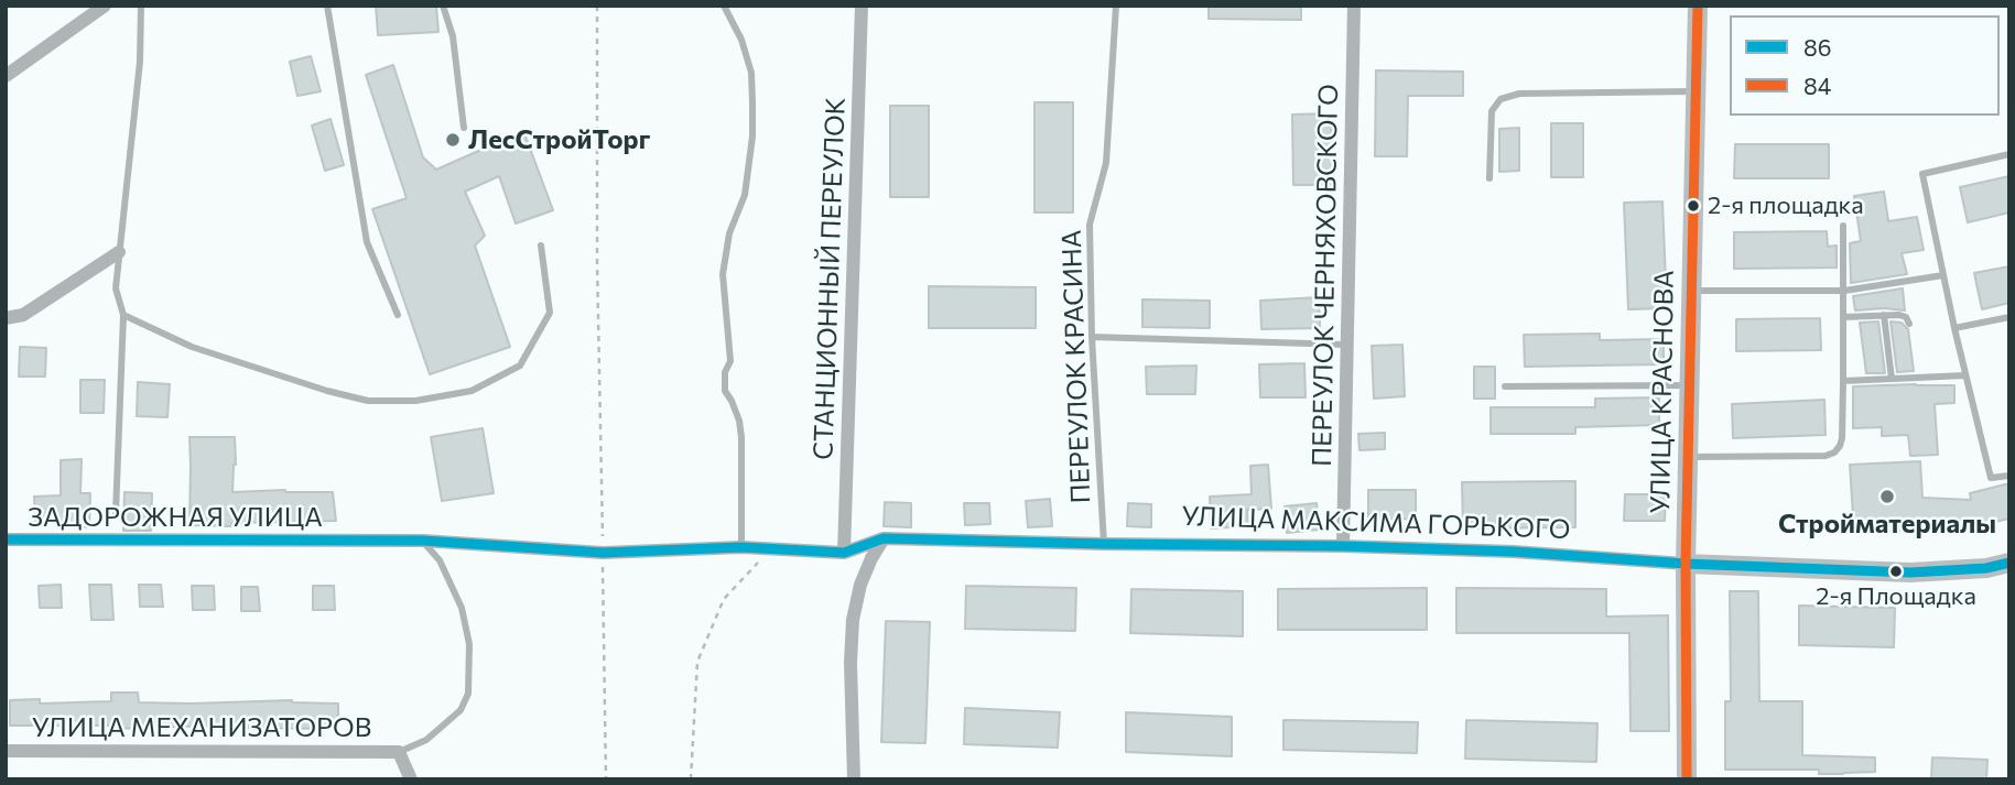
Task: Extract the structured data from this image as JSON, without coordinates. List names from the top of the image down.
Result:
{
  "streets": {
    "street": [
      "ПЕРЕУЛОК ЧЕРНЯХОВСКОГО",
      "СТАНЦИОННЫЙ ПЕРЕУЛОК",
      "УЛИЦА КРАСНОВА",
      "ЗАДОРОЖНАЯ УЛИЦА",
      "УЛИЦА МАКСИМА ГОРЬКОГО",
      "УЛИЦА МЕХАНИЗАТОРОВ"
    ],
    "lane": ["ПЕРЕУЛОК КРАСИНА"]
  },
  "crossings": [
    ["ПЕРЕУЛОК ЧЕРНЯХОВСКОГО", "УЛИЦА МАКСИМА ГОРЬКОГО"],
    ["СТАНЦИОННЫЙ ПЕРЕУЛОК", "УЛИЦА МАКСИМА ГОРЬКОГО"],
    ["ПЕРЕУЛОК КРАСИНА", "УЛИЦА МАКСИМА ГОРЬКОГО"],
    ["УЛИЦА КРАСНОВА", "УЛИЦА МАКСИМА ГОРЬКОГО"],
    ["ЗАДОРОЖНАЯ УЛИЦА", "УЛИЦА МАКСИМА ГОРЬКОГО"]
  ],
  "places": [
    "ЛесСтройТорг",
    "2-я площадка",
    "Стройматериалы",
    "2-я Площадка"
  ],
  "lines": ["transit line 84", "transit line 86"],
  "legend": ["86", "84"]
}
